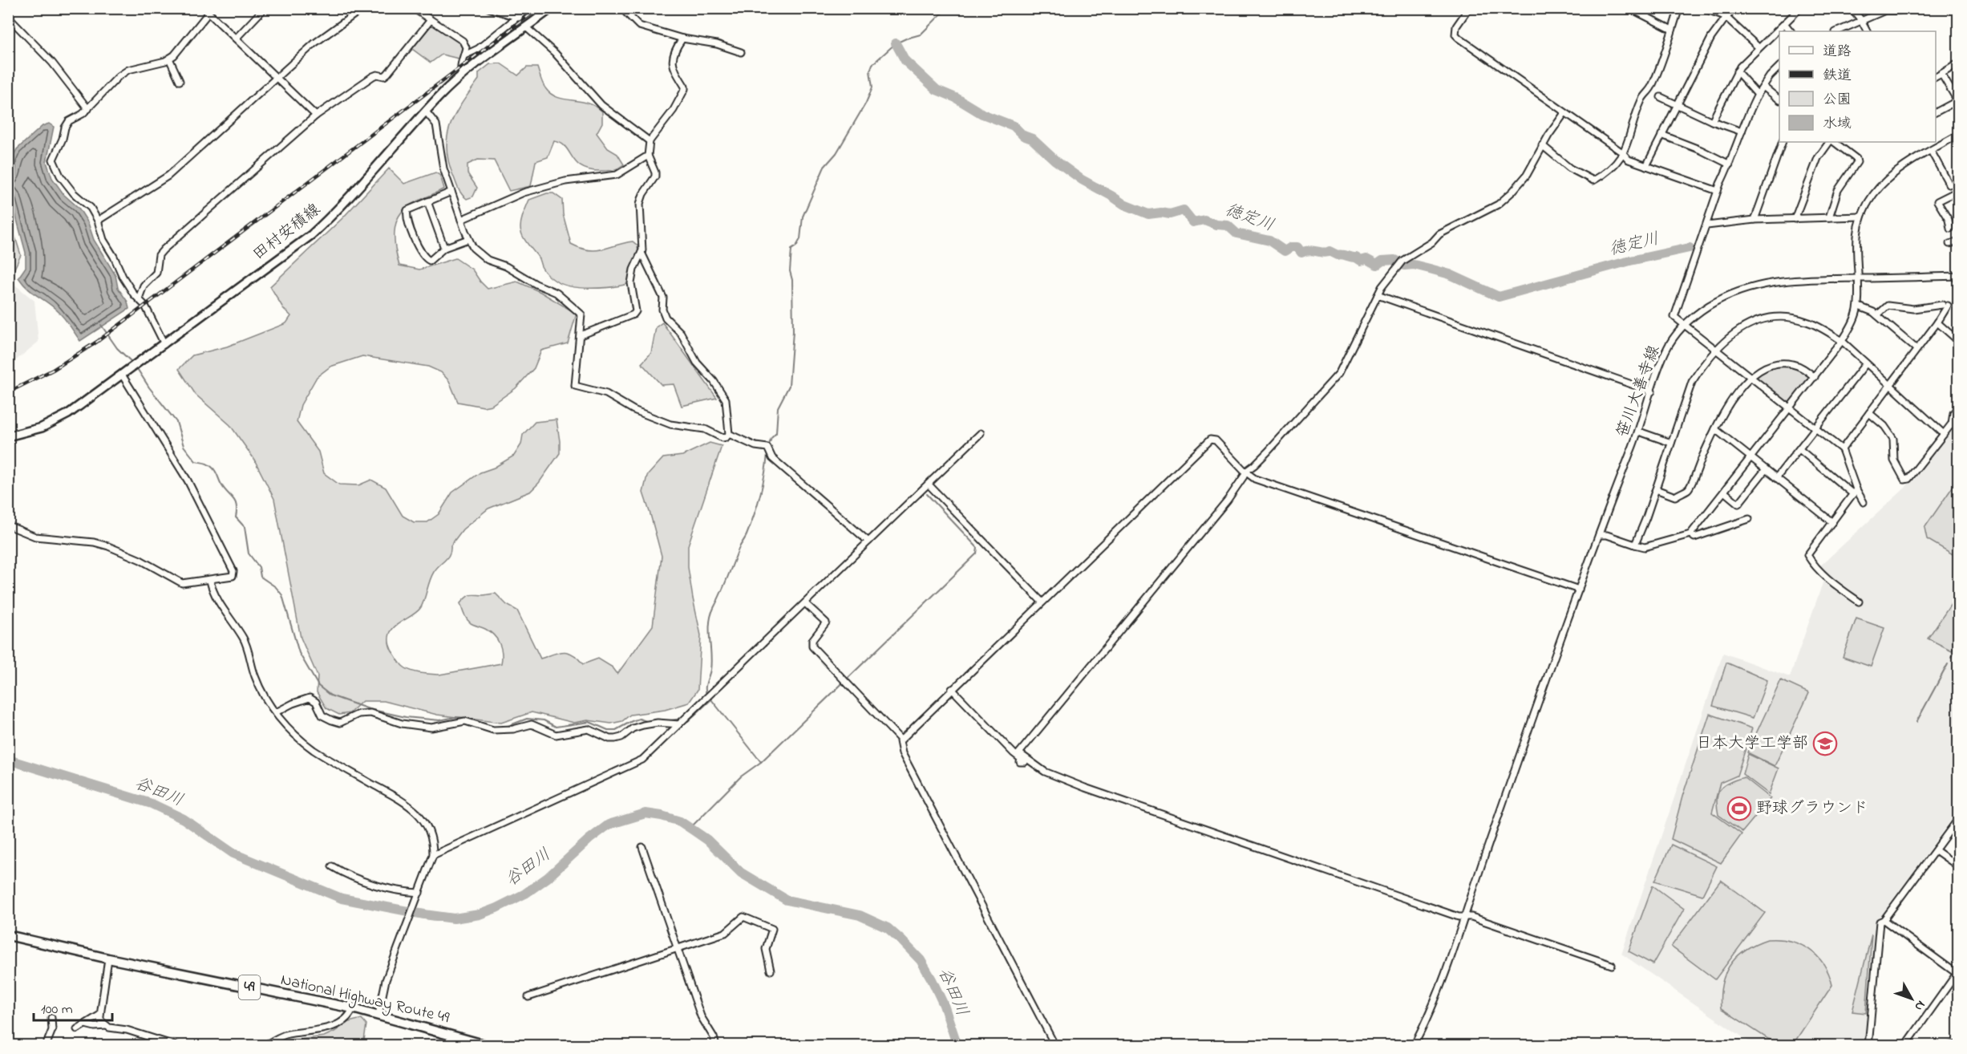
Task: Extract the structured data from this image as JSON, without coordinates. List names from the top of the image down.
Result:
{
  "streets": {
    "highway": ["49", "National Highway Route 49"],
    "main road": ["田村安積線"],
    "street": ["笹川大善寺線"]
  },
  "water": ["徳定川", "谷田川"],
  "places": {
    "school or university": ["日本大学工学部"],
    "sports": ["野球グラウンド"]
  },
  "legend": [
    "道路",
    "鉄道",
    "公園",
    "水域"
  ],
  "scale_bar": "100 m",
  "north": "bottom right"
}
